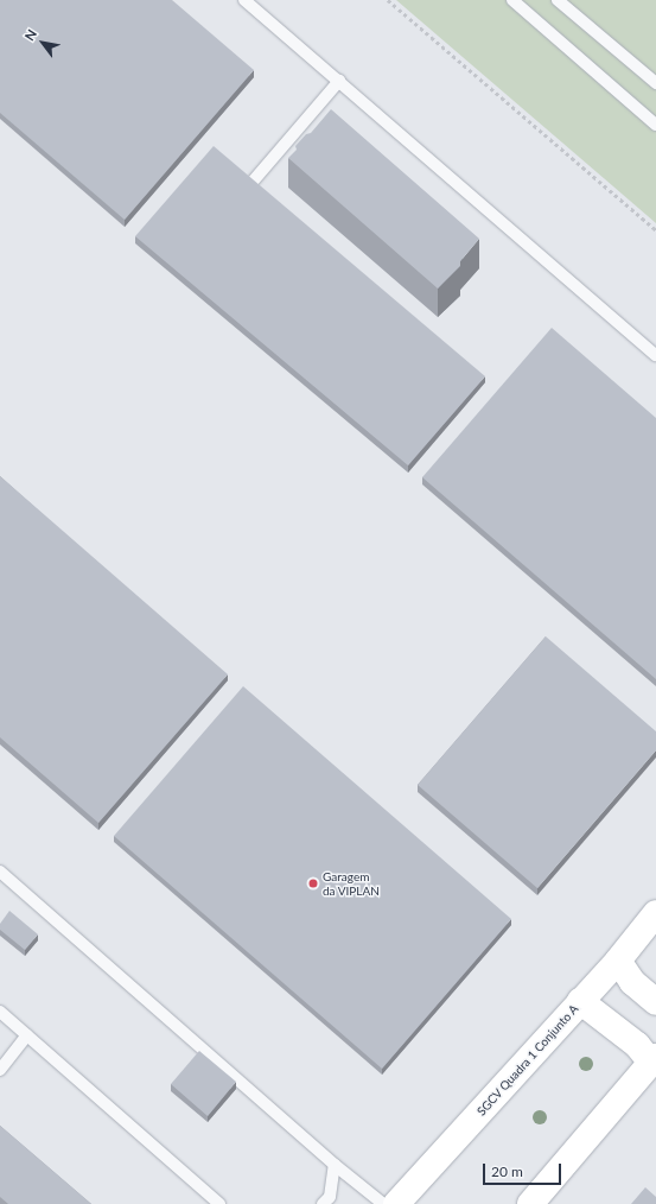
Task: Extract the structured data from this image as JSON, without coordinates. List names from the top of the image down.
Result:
{
  "streets": {
    "street": ["SGCV Quadra 1 Conjunto A"]
  },
  "places": ["Garagem da VIPLAN"],
  "scale_bar": "20 m",
  "north": "top left"
}
